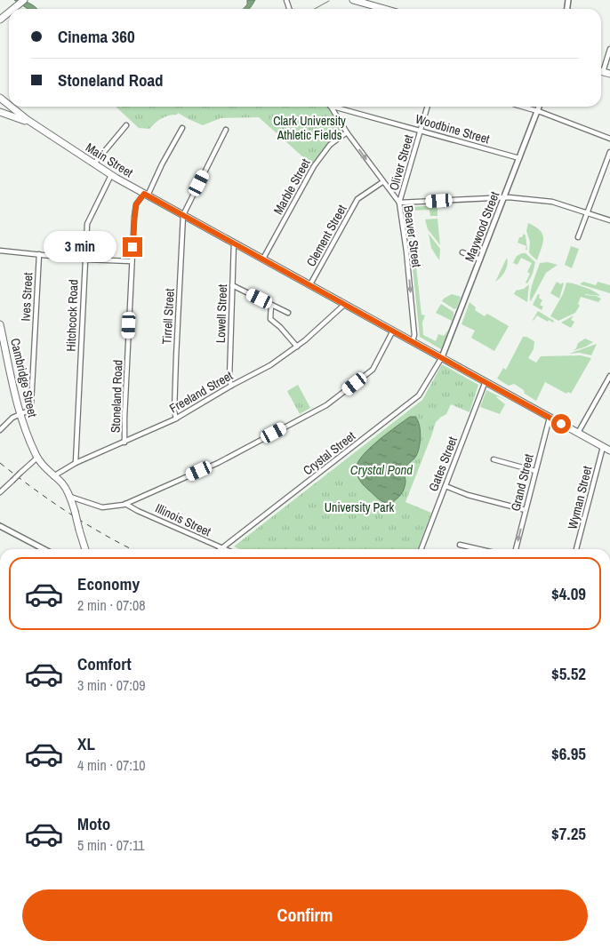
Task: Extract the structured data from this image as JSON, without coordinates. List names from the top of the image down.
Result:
{
  "streets": {
    "main road": ["Main Street", "Cambridge Street"],
    "street": [
      "Woodbine Street",
      "Oliver Street",
      "Marble Street",
      "Maywood Street",
      "Clement Street",
      "Beaver Street",
      "Ives Street",
      "Lowell Street",
      "Hitchcock Road",
      "Tirrell Street",
      "Freeland Street",
      "Stoneland Road",
      "Crystal Street",
      "Gates Street",
      "Grand Street",
      "Wyman Street",
      "Illinois Street"
    ]
  },
  "crossings": [
    ["Woodbine Street", "Oliver Street"],
    ["Woodbine Street", "Maywood Street"],
    ["Main Street", "Marble Street"],
    ["Main Street", "Maywood Street"],
    ["Main Street", "Clement Street"],
    ["Main Street", "Beaver Street"],
    ["Main Street", "Lowell Street"],
    ["Main Street", "Hitchcock Road"],
    ["Main Street", "Tirrell Street"],
    ["Main Street", "Freeland Street"],
    ["Main Street", "Stoneland Road"],
    ["Main Street", "Crystal Street"],
    ["Main Street", "Gates Street"],
    ["Main Street", "Grand Street"],
    ["Main Street", "Wyman Street"],
    ["Oliver Street", "Beaver Street"],
    ["Marble Street", "Beaver Street"],
    ["Maywood Street", "Crystal Street"],
    ["Clement Street", "Beaver Street"],
    ["Ives Street", "Cambridge Street"],
    ["Lowell Street", "Freeland Street"],
    ["Hitchcock Road", "Freeland Street"],
    ["Tirrell Street", "Freeland Street"],
    ["Cambridge Street", "Freeland Street"],
    ["Freeland Street", "Stoneland Road"],
    ["Crystal Street", "Illinois Street"]
  ],
  "one_way": ["Beaver Street"],
  "water": ["Crystal Pond"],
  "parks": ["Clark University Athletic Fields", "University Park"],
  "page": {
    "banner": ["Cinema 360", "Stoneland Road"],
    "bubble": "3 min",
    "list": [
      {
        "name": "Economy",
        "note": "2 min · 07:08",
        "value": "$4.09"
      },
      {
        "name": "Comfort",
        "note": "3 min · 07:09",
        "value": "$5.52"
      },
      {
        "name": "XL",
        "note": "4 min · 07:10",
        "value": "$6.95"
      },
      {
        "name": "Moto",
        "note": "5 min · 07:11",
        "value": "$7.25"
      }
    ],
    "buttons": "Confirm"
  }
}
